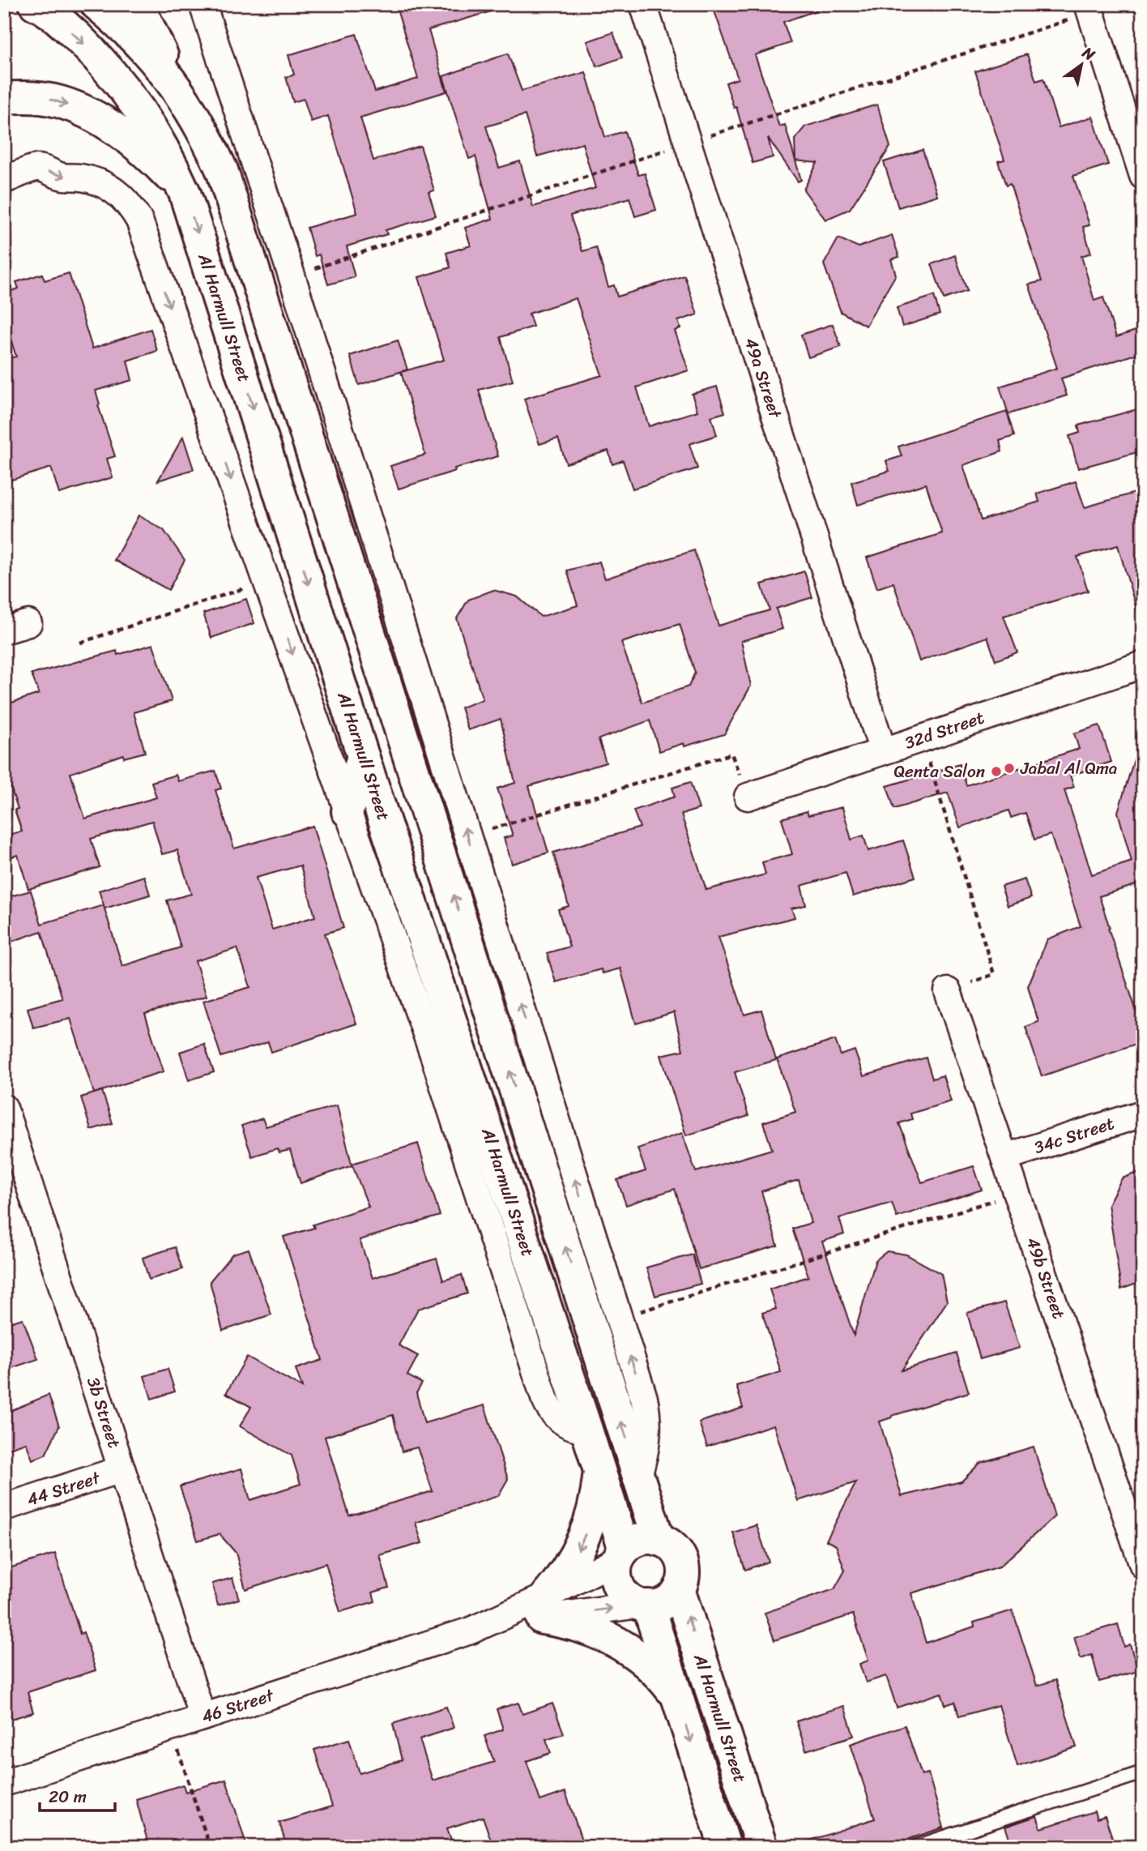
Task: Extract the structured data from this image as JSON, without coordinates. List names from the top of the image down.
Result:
{
  "streets": {
    "street": [
      "Al Harmull Street",
      "49a Street",
      "32d Street",
      "34c Street",
      "49b Street",
      "3b Street",
      "44 Street",
      "46 Street"
    ]
  },
  "crossings": [
    ["Al Harmull Street", "46 Street"],
    ["49a Street", "32d Street"],
    ["34c Street", "49b Street"],
    ["3b Street", "44 Street"],
    ["3b Street", "46 Street"]
  ],
  "places": ["Jabal Al Qma", "Qenta Salon"],
  "scale_bar": "20 m",
  "north": "top right"
}
